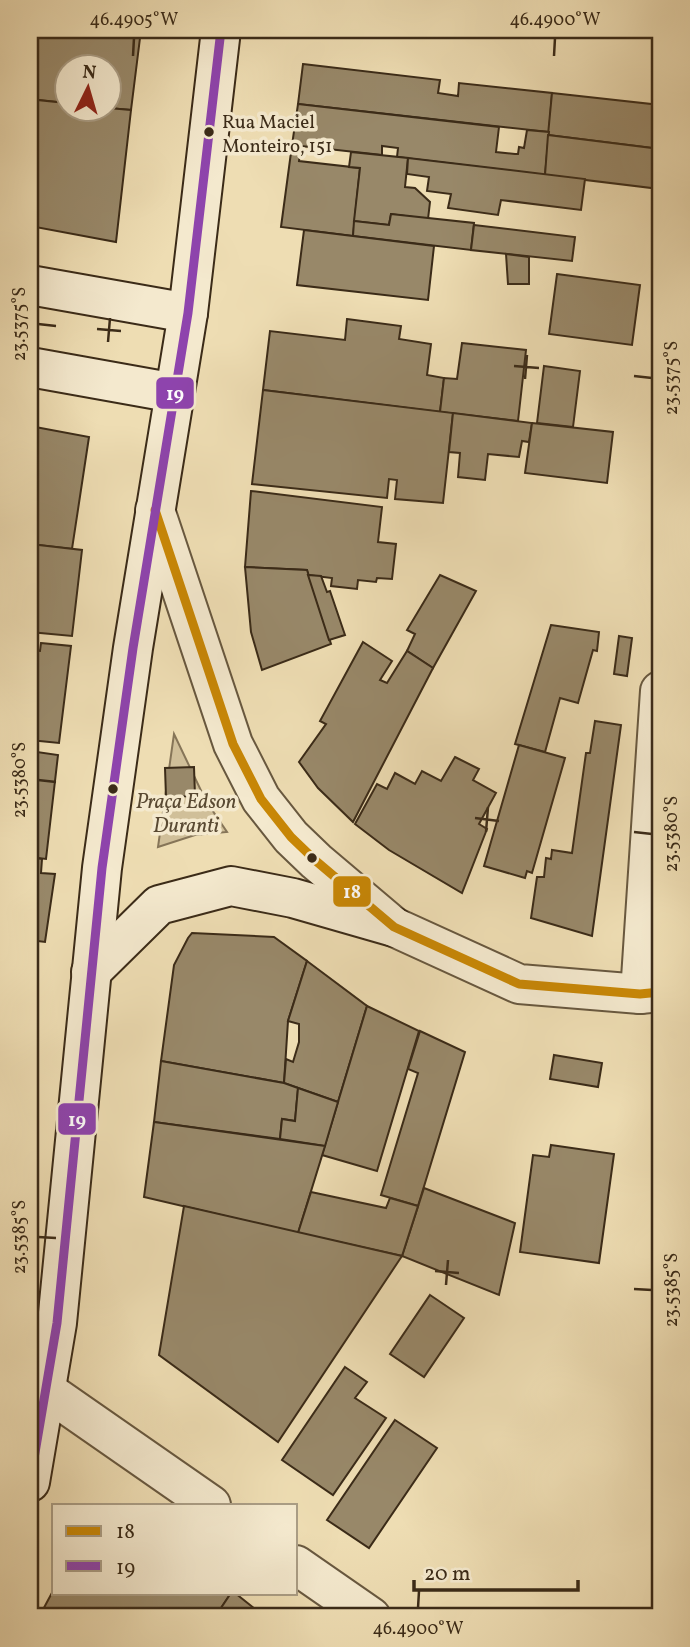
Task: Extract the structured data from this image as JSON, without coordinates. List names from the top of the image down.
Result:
{
  "parks": ["Praça Edson Duranti"],
  "places": ["Rua Maciel Monteiro, 151"],
  "lines": ["transit line 19", "transit line 18"],
  "legend": ["18", "19"],
  "scale_bar": "20 m",
  "north": "top",
  "coordinates": [
    "46.4905°W",
    "46.4900°W",
    "23.5375°S",
    "23.5380°S",
    "23.5385°S"
  ]
}
